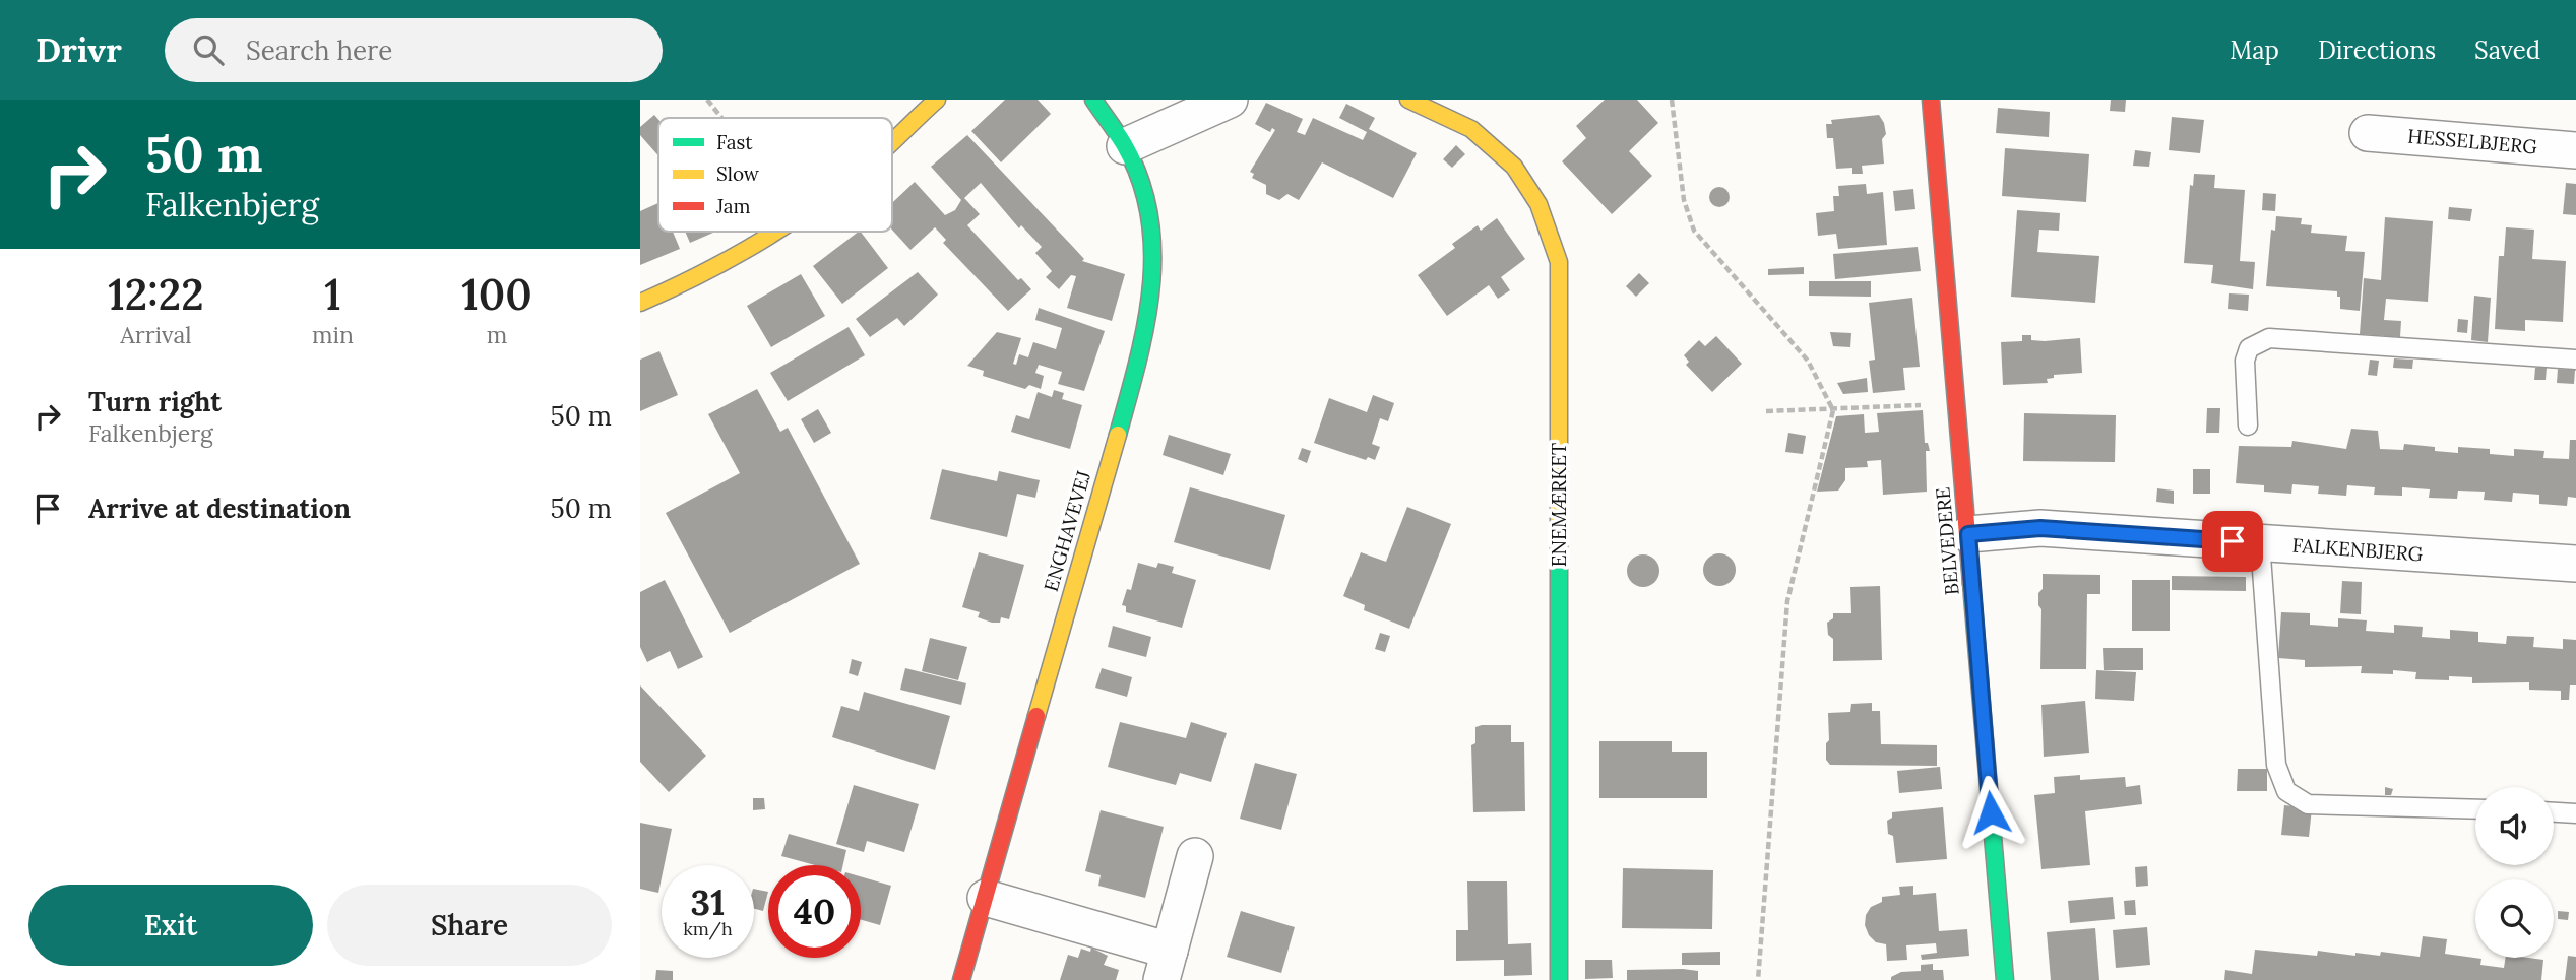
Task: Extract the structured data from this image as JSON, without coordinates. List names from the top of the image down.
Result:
{
  "streets": {
    "street": [
      "HESSELBJERG",
      "ENEMÆRKET",
      "ENGHAVEVEJ",
      "BELVEDERE",
      "FALKENBJERG"
    ]
  },
  "crossings": [
    ["BELVEDERE", "FALKENBJERG"]
  ],
  "legend": ["Fast", "Slow", "Jam"],
  "page": {
    "header": "Drivr",
    "search": "Search here",
    "nav": ["Map", "Directions", "Saved"],
    "turn": ["50 m", "Falkenbjerg"],
    "eta": [
      "12:22",
      "Arrival",
      "1",
      "min",
      "100",
      "m"
    ],
    "list": [
      {
        "name": "Turn right",
        "note": "Falkenbjerg",
        "value": "50 m"
      },
      {
        "name": "Arrive at destination",
        "value": "50 m"
      }
    ],
    "speed": "31 km/h",
    "limit": "40",
    "buttons": ["Exit", "Share"]
  }
}
